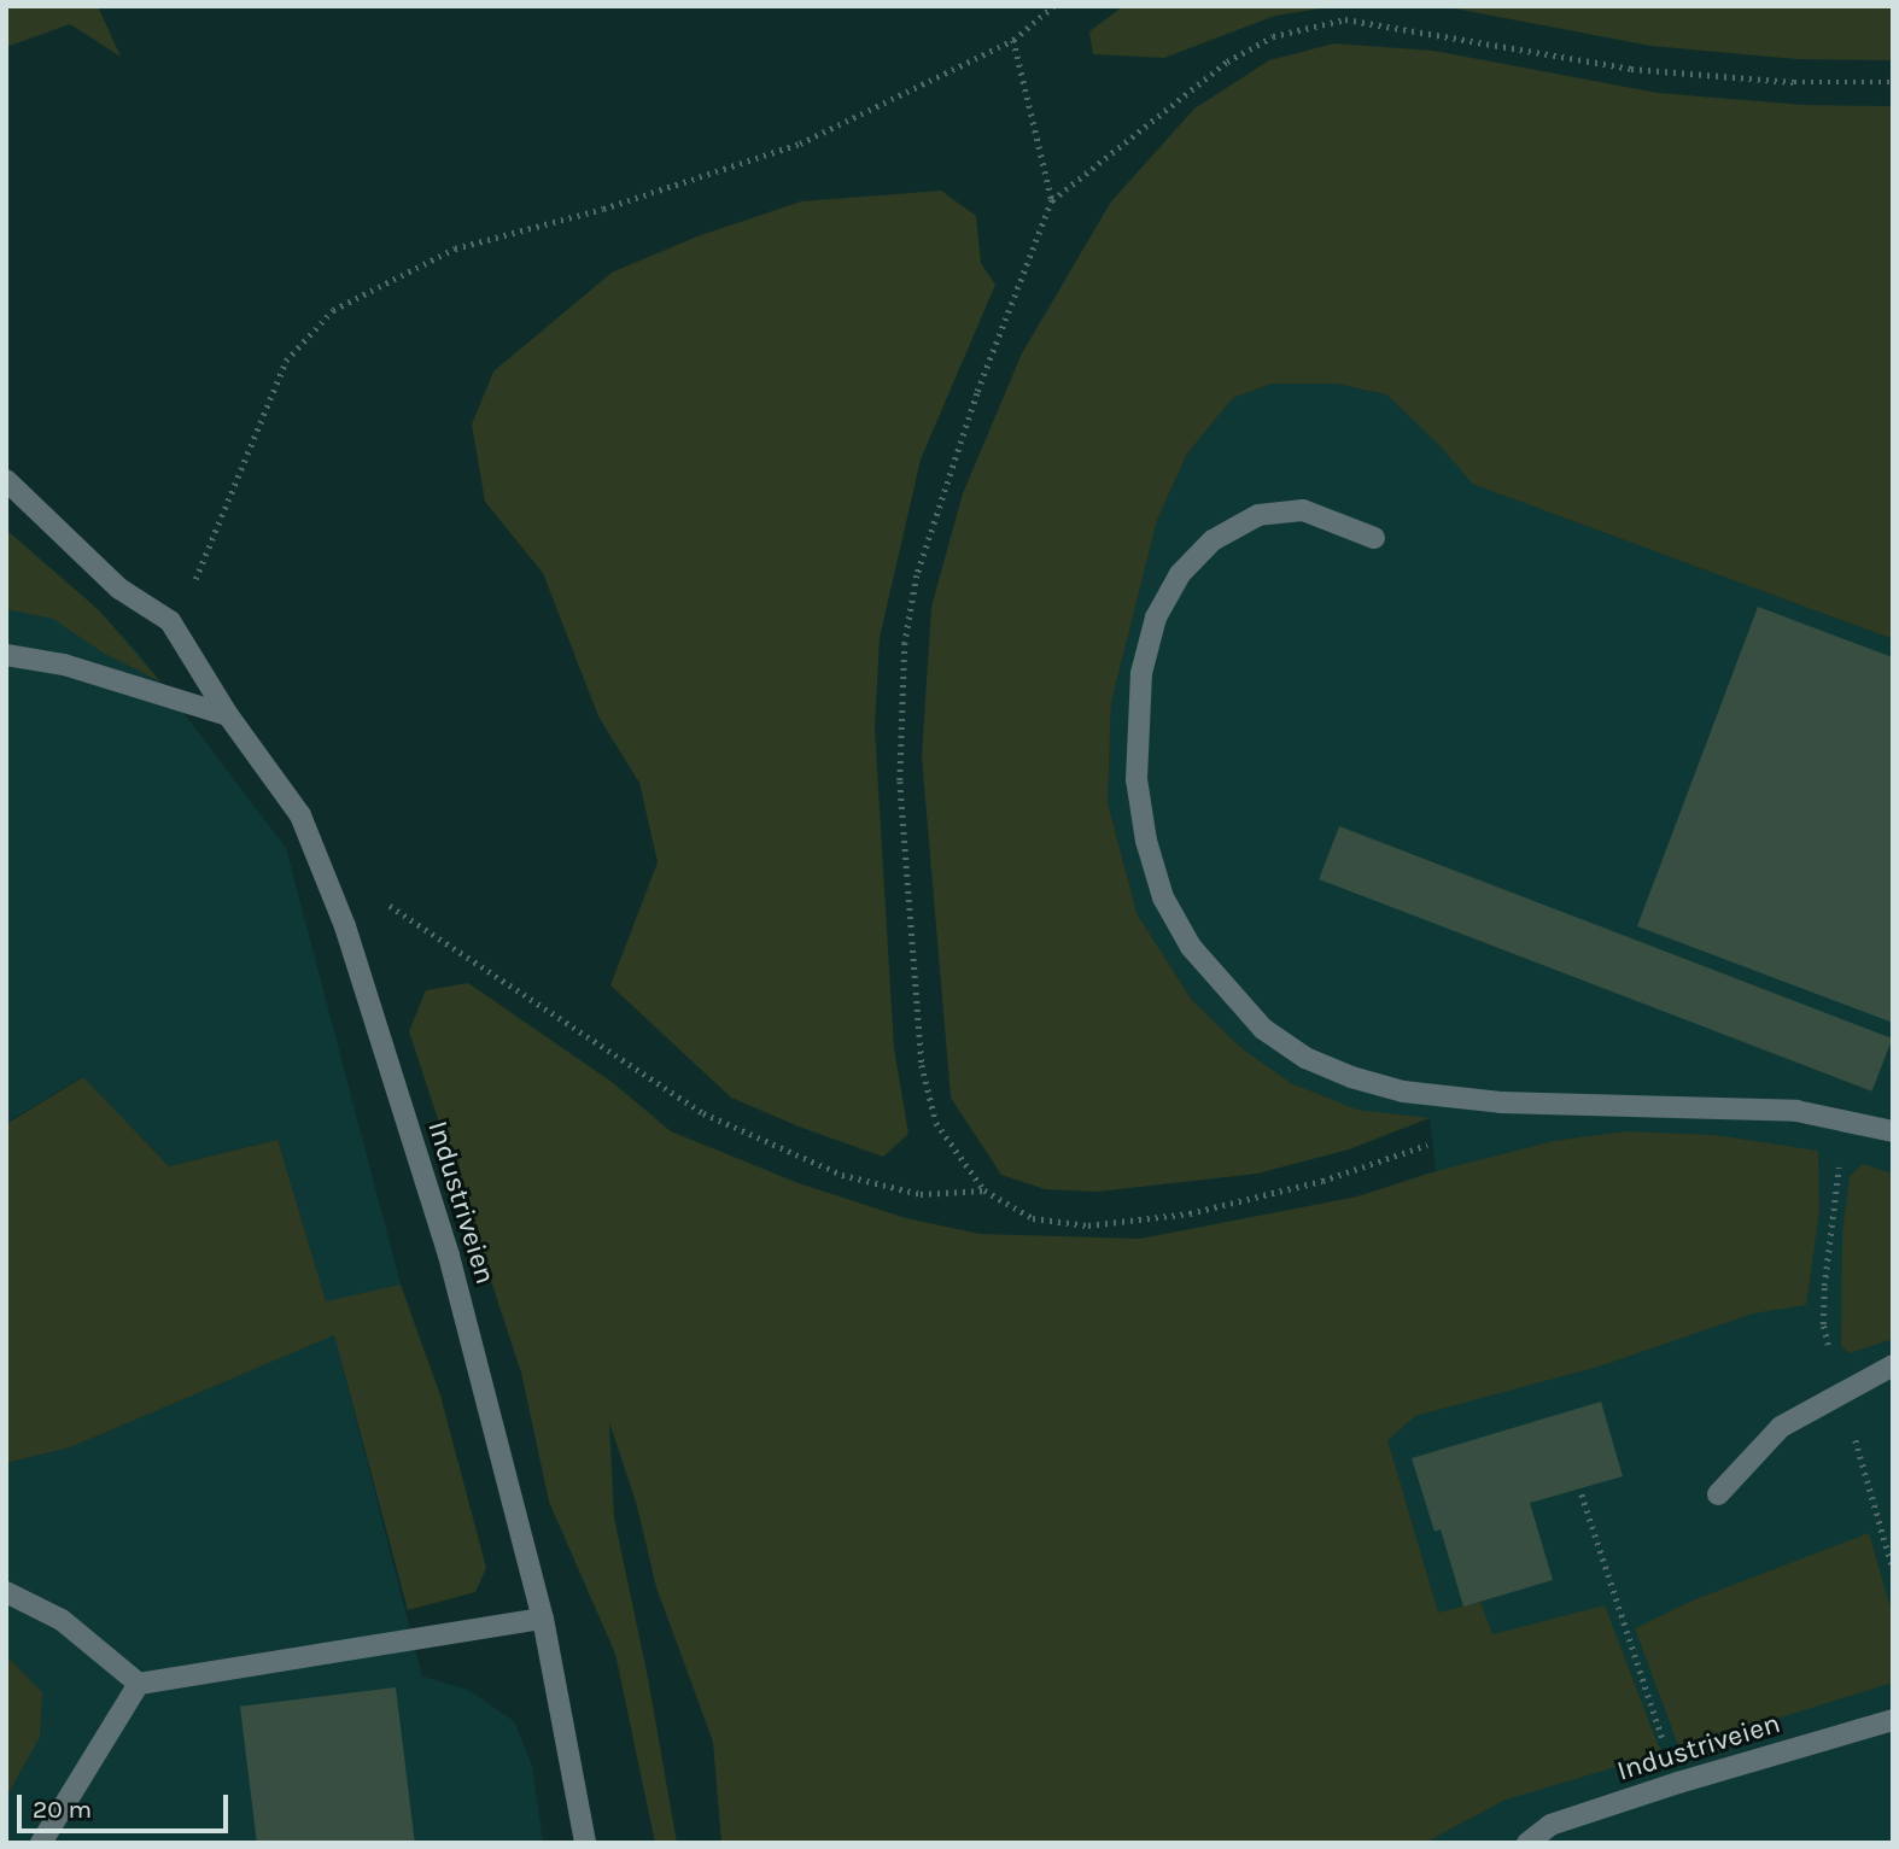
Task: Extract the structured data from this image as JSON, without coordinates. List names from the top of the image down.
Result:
{
  "streets": {
    "street": ["Industriveien"]
  },
  "scale_bar": "20 m"
}
